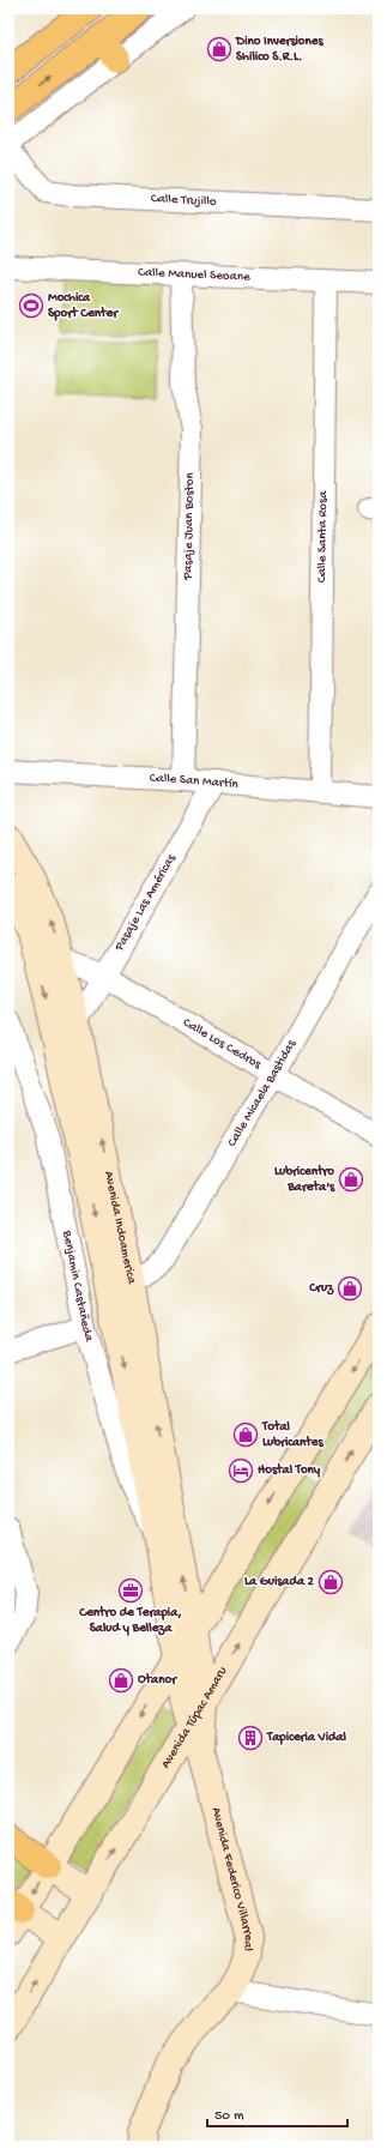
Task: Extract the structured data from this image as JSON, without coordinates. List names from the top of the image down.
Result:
{
  "streets": {
    "main road": ["Avenida Indoamerica", "Avenida Túpac Amaru", "Avenida Federico Villarreal"],
    "street": [
      "Calle Trujillo",
      "Calle Manuel Seoane",
      "Pasaje Juan Boston",
      "Calle Santa Rosa",
      "Calle San Martín",
      "Pasaje Las Américas",
      "Calle Los Cedros",
      "Calle Micaela Bastidas",
      "Benjamin Castañeda"
    ]
  },
  "crossings": [
    ["Calle Manuel Seoane", "Pasaje Juan Boston"],
    ["Calle Manuel Seoane", "Calle Santa Rosa"],
    ["Pasaje Juan Boston", "Calle San Martín"],
    ["Calle Santa Rosa", "Calle San Martín"],
    ["Calle San Martín", "Pasaje Las Américas"],
    ["Pasaje Las Américas", "Calle Los Cedros"],
    ["Pasaje Las Américas", "Avenida Indoamerica"],
    ["Calle Los Cedros", "Calle Micaela Bastidas"],
    ["Calle Los Cedros", "Avenida Indoamerica"],
    ["Calle Micaela Bastidas", "Avenida Indoamerica"],
    ["Avenida Indoamerica", "Benjamin Castañeda"],
    ["Avenida Indoamerica", "Avenida Federico Villarreal"],
    ["Avenida Túpac Amaru", "Avenida Federico Villarreal"]
  ],
  "places": {
    "shop": [
      "Dino Inversiones Shilico S.R.L.",
      "Lubricentro Bareta's",
      "Cruz",
      "Total Lubricantes",
      "La Guisada 2",
      "Otanor"
    ],
    "sports": ["Mochica Sport Center"],
    "hotel": ["Hostal Tony"],
    "office": ["Centro de Terapia, Salud y Belleza"],
    "building": ["Tapiceria Vidal"]
  },
  "scale_bar": "50 m"
}
